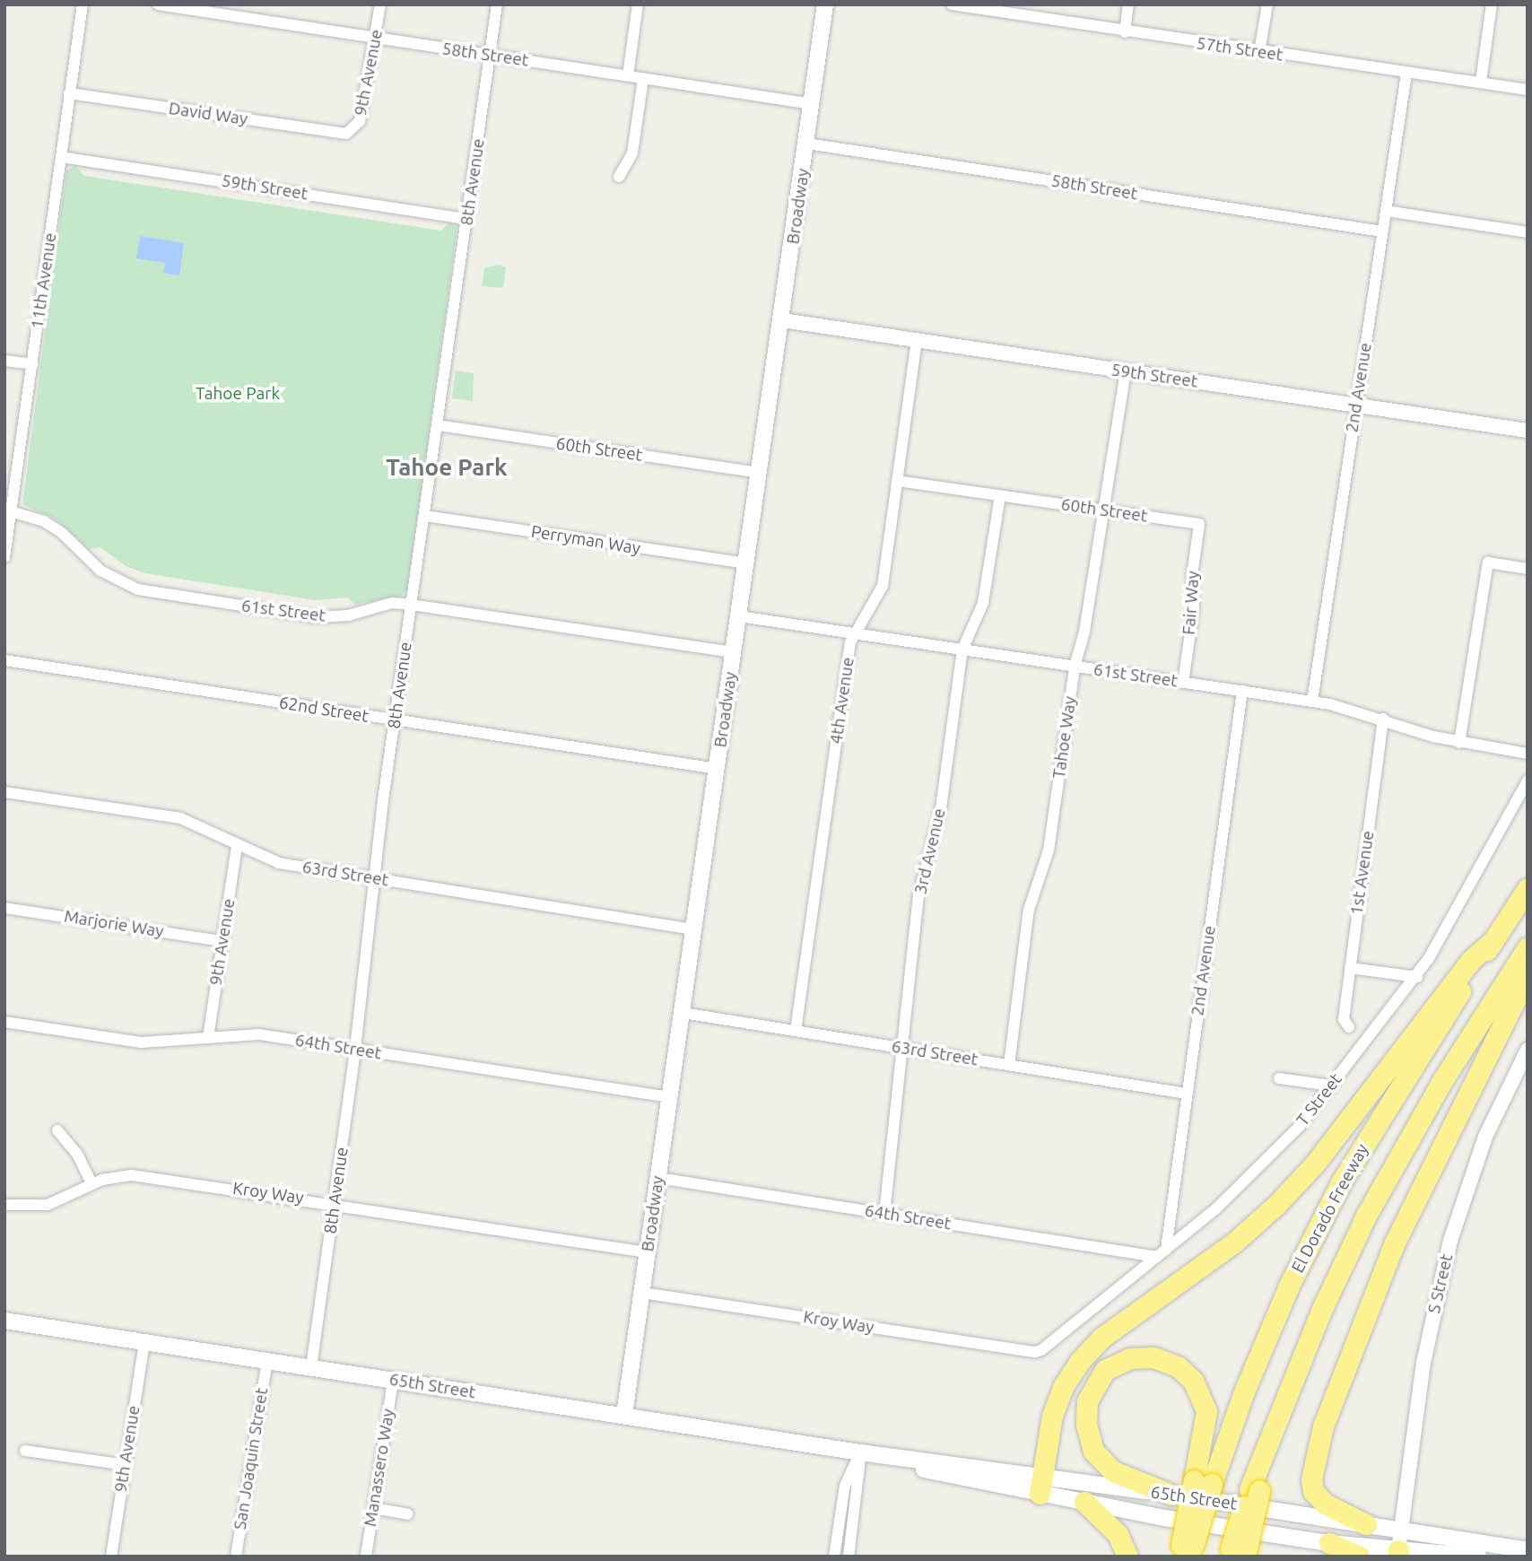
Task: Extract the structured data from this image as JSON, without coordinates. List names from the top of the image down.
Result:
{
  "streets": {
    "highway": ["El Dorado Freeway"],
    "main road": ["Broadway", "65th Street"],
    "street": [
      "57th Street",
      "58th Street",
      "9th Avenue",
      "David Way",
      "8th Avenue",
      "59th Street",
      "11th Avenue",
      "2nd Avenue",
      "60th Street",
      "Perryman Way",
      "Fair Way",
      "61st Street",
      "4th Avenue",
      "62nd Street",
      "Tahoe Way",
      "3rd Avenue",
      "1st Avenue",
      "63rd Street",
      "Marjorie Way",
      "64th Street",
      "T Street",
      "Kroy Way",
      "S Street",
      "San Joaquin Street",
      "Manassero Way"
    ]
  },
  "crossings": [
    ["57th Street", "2nd Avenue"],
    ["58th Street", "9th Avenue"],
    ["58th Street", "8th Avenue"],
    ["58th Street", "Broadway"],
    ["58th Street", "2nd Avenue"],
    ["9th Avenue", "David Way"],
    ["9th Avenue", "63rd Street"],
    ["9th Avenue", "Marjorie Way"],
    ["9th Avenue", "64th Street"],
    ["9th Avenue", "65th Street"],
    ["David Way", "11th Avenue"],
    ["8th Avenue", "59th Street"],
    ["8th Avenue", "60th Street"],
    ["8th Avenue", "Perryman Way"],
    ["8th Avenue", "61st Street"],
    ["8th Avenue", "62nd Street"],
    ["8th Avenue", "63rd Street"],
    ["8th Avenue", "64th Street"],
    ["8th Avenue", "Kroy Way"],
    ["8th Avenue", "65th Street"],
    ["59th Street", "Broadway"],
    ["59th Street", "11th Avenue"],
    ["59th Street", "2nd Avenue"],
    ["59th Street", "4th Avenue"],
    ["59th Street", "Tahoe Way"],
    ["Broadway", "60th Street"],
    ["Broadway", "Perryman Way"],
    ["Broadway", "61st Street"],
    ["Broadway", "62nd Street"],
    ["Broadway", "63rd Street"],
    ["Broadway", "64th Street"],
    ["Broadway", "Kroy Way"],
    ["Broadway", "65th Street"],
    ["11th Avenue", "61st Street"],
    ["2nd Avenue", "61st Street"],
    ["2nd Avenue", "63rd Street"],
    ["2nd Avenue", "64th Street"],
    ["2nd Avenue", "T Street"],
    ["60th Street", "Fair Way"],
    ["60th Street", "4th Avenue"],
    ["60th Street", "Tahoe Way"],
    ["60th Street", "3rd Avenue"],
    ["Fair Way", "61st Street"],
    ["61st Street", "4th Avenue"],
    ["61st Street", "Tahoe Way"],
    ["61st Street", "3rd Avenue"],
    ["61st Street", "1st Avenue"],
    ["4th Avenue", "63rd Street"],
    ["Tahoe Way", "63rd Street"],
    ["3rd Avenue", "63rd Street"],
    ["3rd Avenue", "64th Street"],
    ["64th Street", "T Street"],
    ["T Street", "Kroy Way"],
    ["S Street", "65th Street"],
    ["65th Street", "San Joaquin Street"],
    ["65th Street", "Manassero Way"]
  ],
  "districts": ["Tahoe Park"],
  "parks": ["Tahoe Park"]
}
